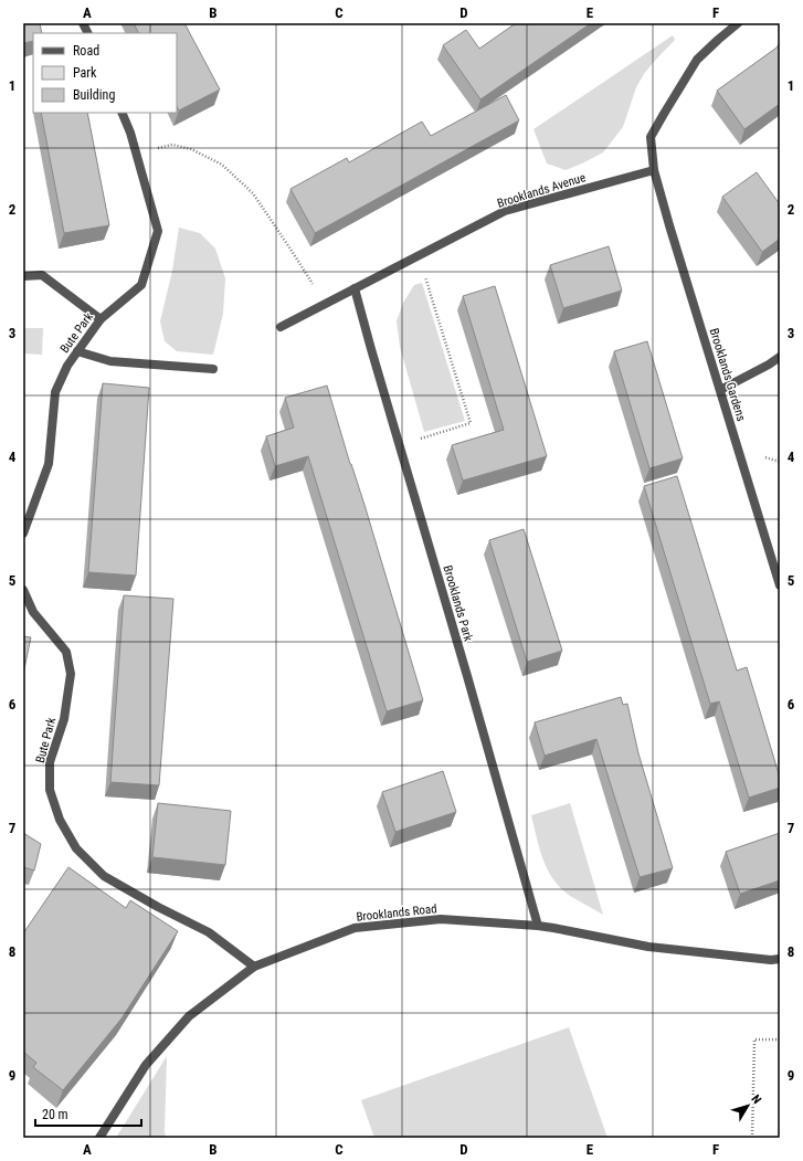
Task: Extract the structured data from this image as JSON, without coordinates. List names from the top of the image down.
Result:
{
  "streets": {
    "street": [
      "Brooklands Avenue",
      "Bute Park",
      "Brooklands Gardens",
      "Brooklands Park",
      "Brooklands Road"
    ]
  },
  "crossings": [
    ["Brooklands Avenue", "Brooklands Gardens"],
    ["Brooklands Avenue", "Brooklands Park"],
    ["Bute Park", "Brooklands Road"],
    ["Brooklands Park", "Brooklands Road"]
  ],
  "legend": ["Road", "Park", "Building"],
  "scale_bar": "20 m",
  "north": "top right",
  "grid": {
    "columns": [
      "A",
      "B",
      "C",
      "D",
      "E",
      "F"
    ],
    "rows": [
      "1",
      "2",
      "3",
      "4",
      "5",
      "6",
      "7",
      "8",
      "9"
    ]
  }
}
